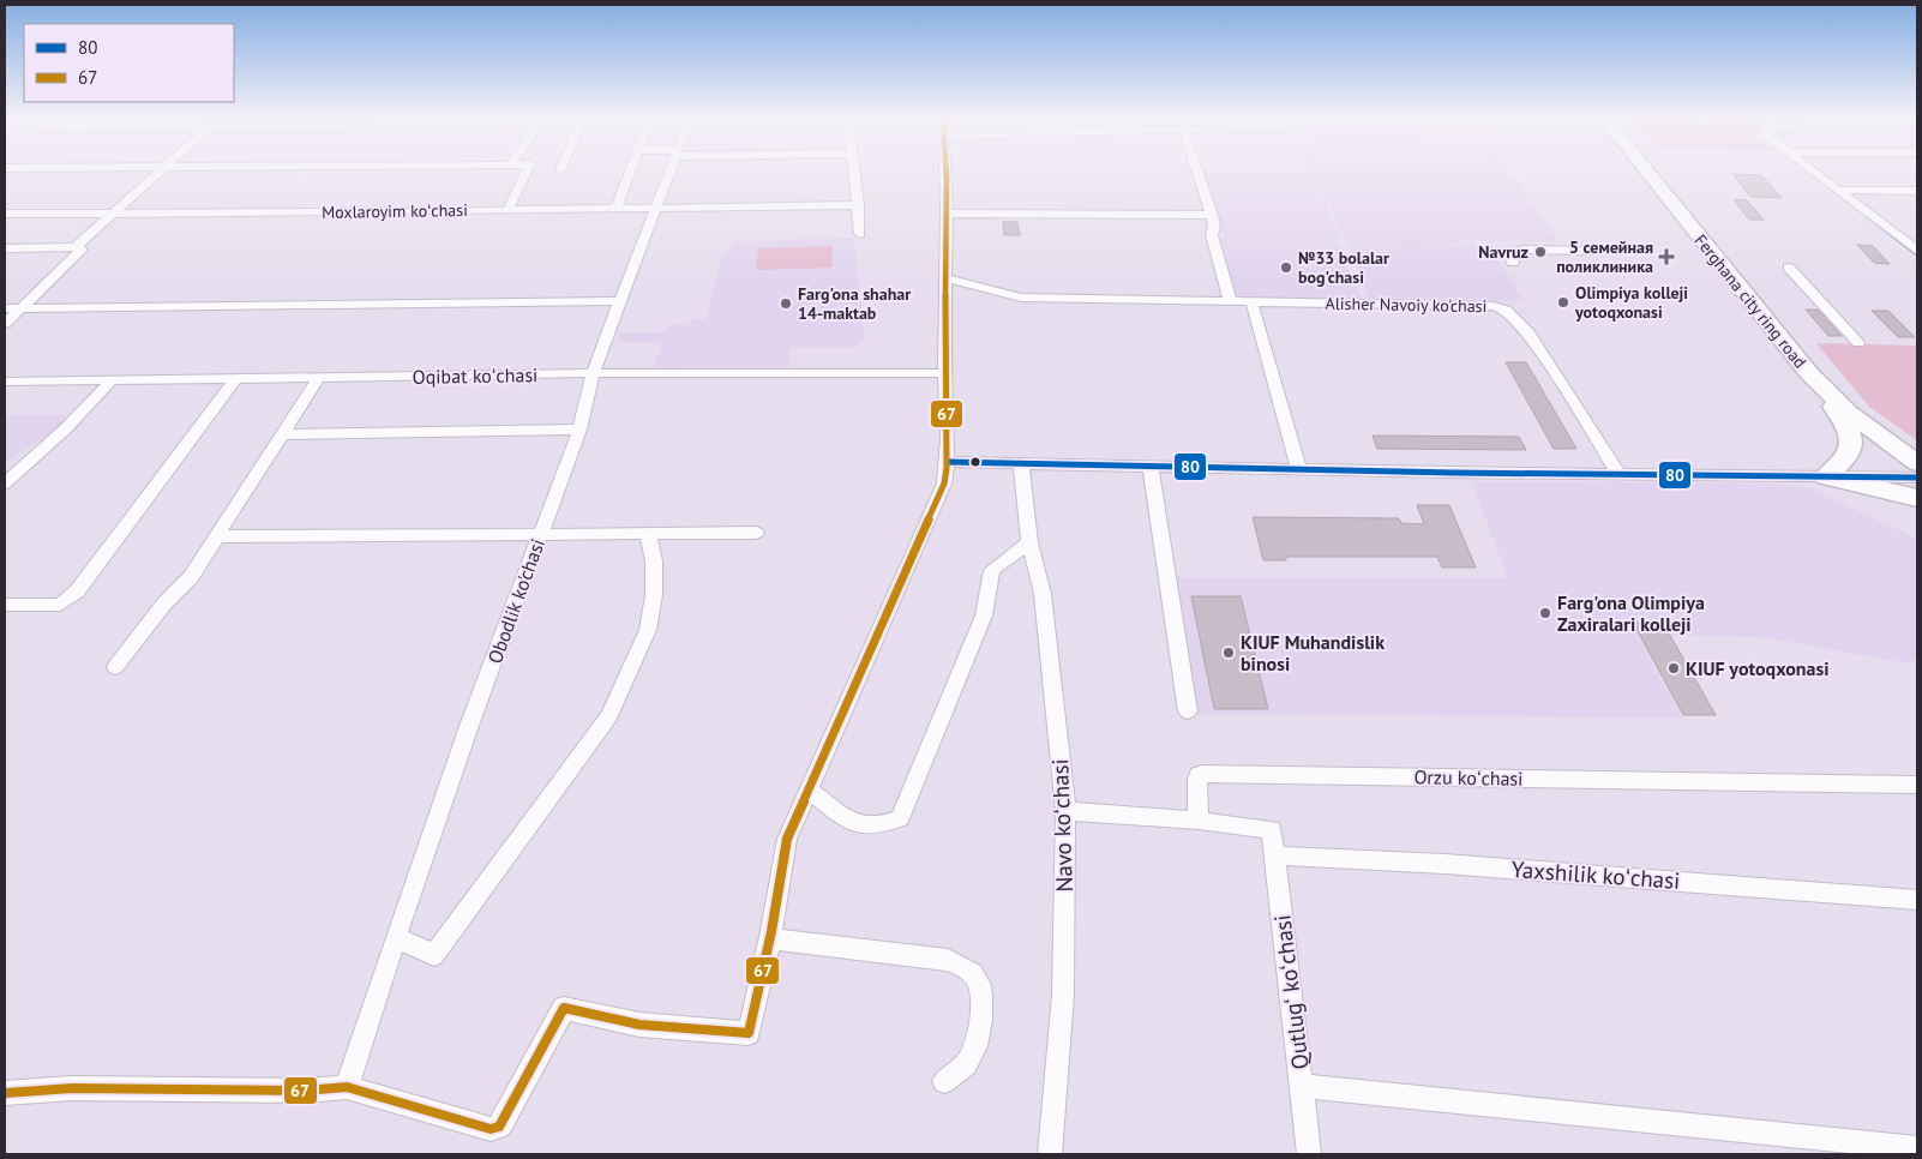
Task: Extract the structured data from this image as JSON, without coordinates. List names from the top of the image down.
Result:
{
  "streets": {
    "highway": ["Ferghana city ring road"],
    "street": [
      "Moxlaroyim koʻchasi",
      "Alisher Navoiy ko'chasi",
      "Oqibat koʻchasi",
      "Obodlik ko'chasi",
      "Orzu koʻchasi",
      "Navo koʻchasi",
      "Yaxshilik koʻchasi",
      "Qutlugʻ koʻchasi"
    ]
  },
  "crossings": [
    ["Moxlaroyim koʻchasi", "Obodlik ko'chasi"],
    ["Oqibat koʻchasi", "Obodlik ko'chasi"],
    ["Orzu koʻchasi", "Qutlugʻ koʻchasi"],
    ["Yaxshilik koʻchasi", "Qutlugʻ koʻchasi"]
  ],
  "places": {
    "other": [
      "Navruz",
      "№33 bolalar bog'chasi",
      "Olimpiya kolleji yotoqxonasi",
      "Farg'ona shahar 14-maktab",
      "Farg'ona Olimpiya Zaxiralari kolleji",
      "KIUF Muhandislik binosi",
      "KIUF yotoqxonasi"
    ],
    "health": ["5 семейная поликлиника"]
  },
  "lines": ["transit line 67", "transit line 80"],
  "legend": ["80", "67"]
}
